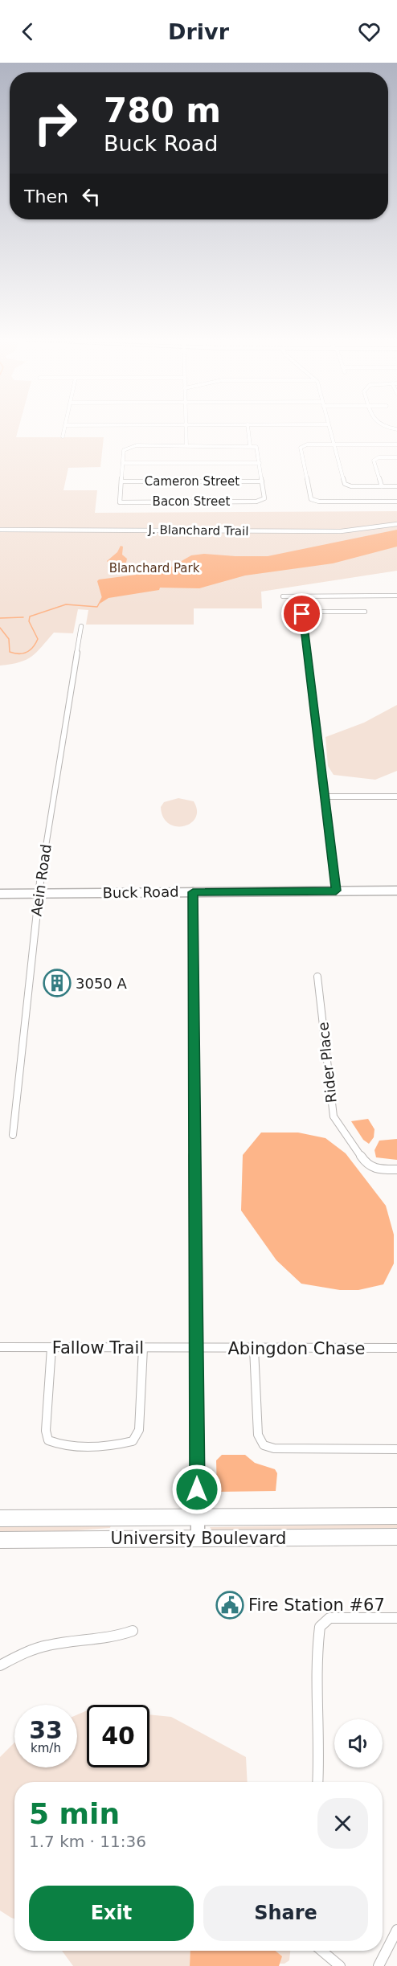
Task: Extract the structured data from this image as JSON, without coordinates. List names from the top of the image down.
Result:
{
  "streets": {
    "main road": ["University Boulevard"],
    "street": [
      "Cameron Street",
      "Bacon Street",
      "J. Blanchard Trail",
      "Aein Road",
      "Buck Road",
      "Rider Place",
      "Fallow Trail",
      "Abingdon Chase"
    ]
  },
  "crossings": [
    ["Cameron Street", "Bacon Street"],
    ["Aein Road", "Buck Road"],
    ["Fallow Trail", "Abingdon Chase"]
  ],
  "parks": ["Blanchard Park"],
  "places": {
    "building": ["3050 A"],
    "public building": ["Fire Station #67"]
  },
  "page": {
    "header": "Drivr",
    "turn": ["780 m", "Buck Road"],
    "then": "Then",
    "speed": "33 km/h",
    "limit": "40",
    "heading": ["5 min", "1.7 km · 11:36"],
    "buttons": ["Exit", "Share"]
  }
}
